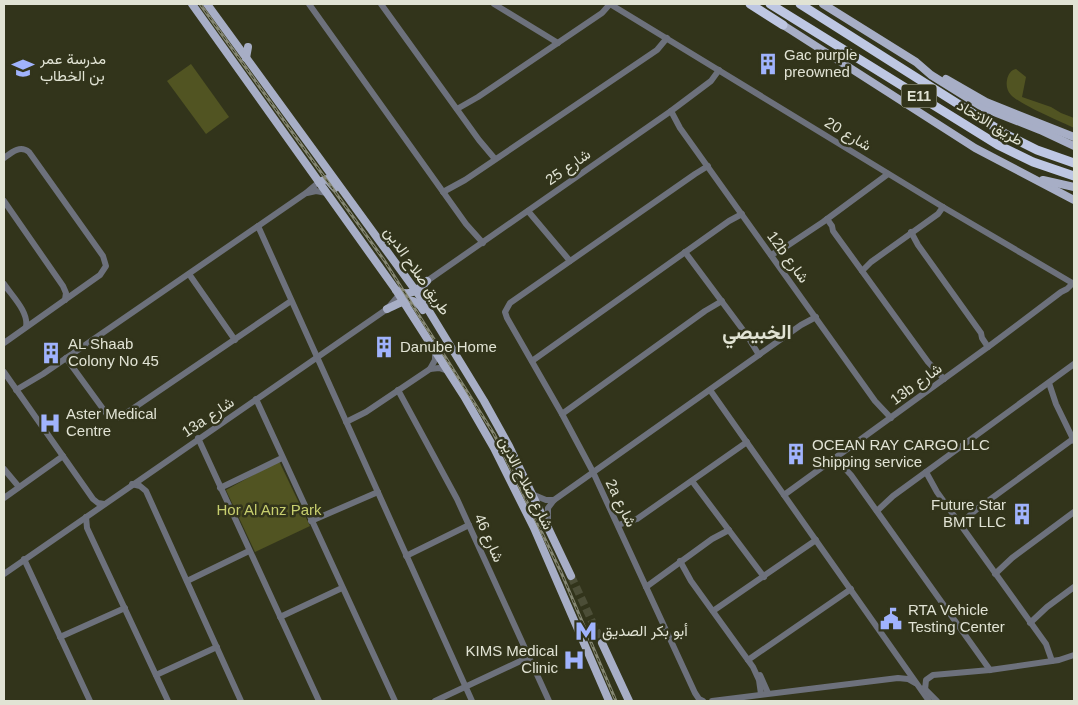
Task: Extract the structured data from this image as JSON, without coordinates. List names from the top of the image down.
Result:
{
  "streets": {
    "highway": ["E11", "طريق الاتحاد"],
    "main road": ["طريق صلاح الدين", "شارع صلاح الدين"],
    "street": [
      "شارع 20",
      "شارع 25",
      "12b شارع",
      "13b شارع",
      "13a شارع",
      "2a شارع",
      "شارع 46"
    ]
  },
  "crossings": [
    ["شارع 20", "شارع 25"],
    ["شارع 20", "13b شارع"],
    ["شارع 25", "12b شارع"],
    ["12b شارع", "13b شارع"],
    ["طريق صلاح الدين", "شارع صلاح الدين"]
  ],
  "districts": ["الخبيصي"],
  "parks": ["Hor Al Anz Park"],
  "places": {
    "building": [
      "Gac purple preowned",
      "Danube Home",
      "AL Shaab Colony No 45",
      "OCEAN RAY CARGO LLC Shipping service",
      "Future Star BMT LLC"
    ],
    "school or university": ["مدرسة عمر بن الخطاب"],
    "hospital": ["Aster Medical Centre", "KIMS Medical Clinic"],
    "public building": ["RTA Vehicle Testing Center"],
    "metro station": ["أبو بكر الصديق"]
  }
}
